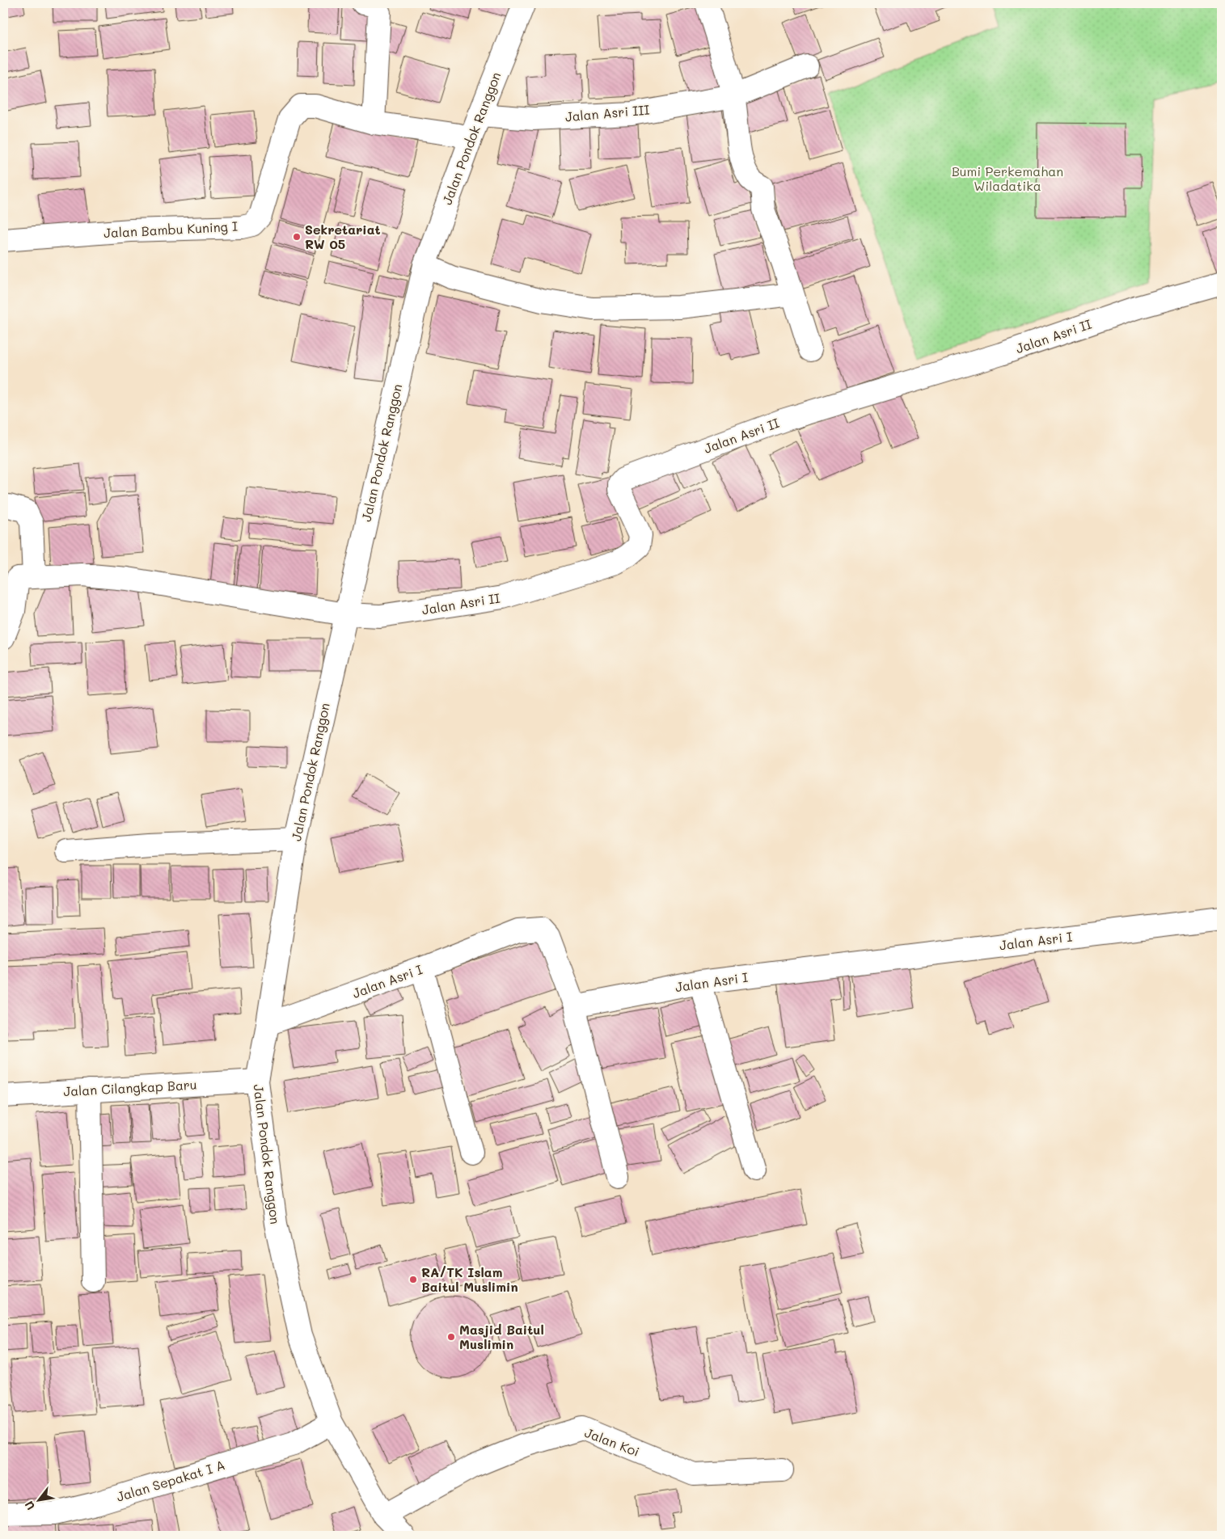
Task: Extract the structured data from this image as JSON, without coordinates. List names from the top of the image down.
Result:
{
  "streets": {
    "street": [
      "Jalan Asri III",
      "Jalan Pondok Ranggon",
      "Jalan Bambu Kuning I",
      "Jalan Asri II",
      "Jalan Asri I",
      "Jalan Cilangkap Baru",
      "Jalan Koi",
      "Jalan Sepakat I A"
    ]
  },
  "crossings": [
    ["Jalan Asri III", "Jalan Pondok Ranggon"],
    ["Jalan Pondok Ranggon", "Jalan Bambu Kuning I"],
    ["Jalan Pondok Ranggon", "Jalan Asri II"],
    ["Jalan Pondok Ranggon", "Jalan Asri I"],
    ["Jalan Pondok Ranggon", "Jalan Cilangkap Baru"],
    ["Jalan Pondok Ranggon", "Jalan Koi"],
    ["Jalan Pondok Ranggon", "Jalan Sepakat I A"]
  ],
  "parks": ["Bumi Perkemahan Wiladatika"],
  "places": ["Sekretariat RW 05", "RA/TK Islam Baitul Muslimin", "Masjid Baitul Muslimin"],
  "north": "bottom left"
}
